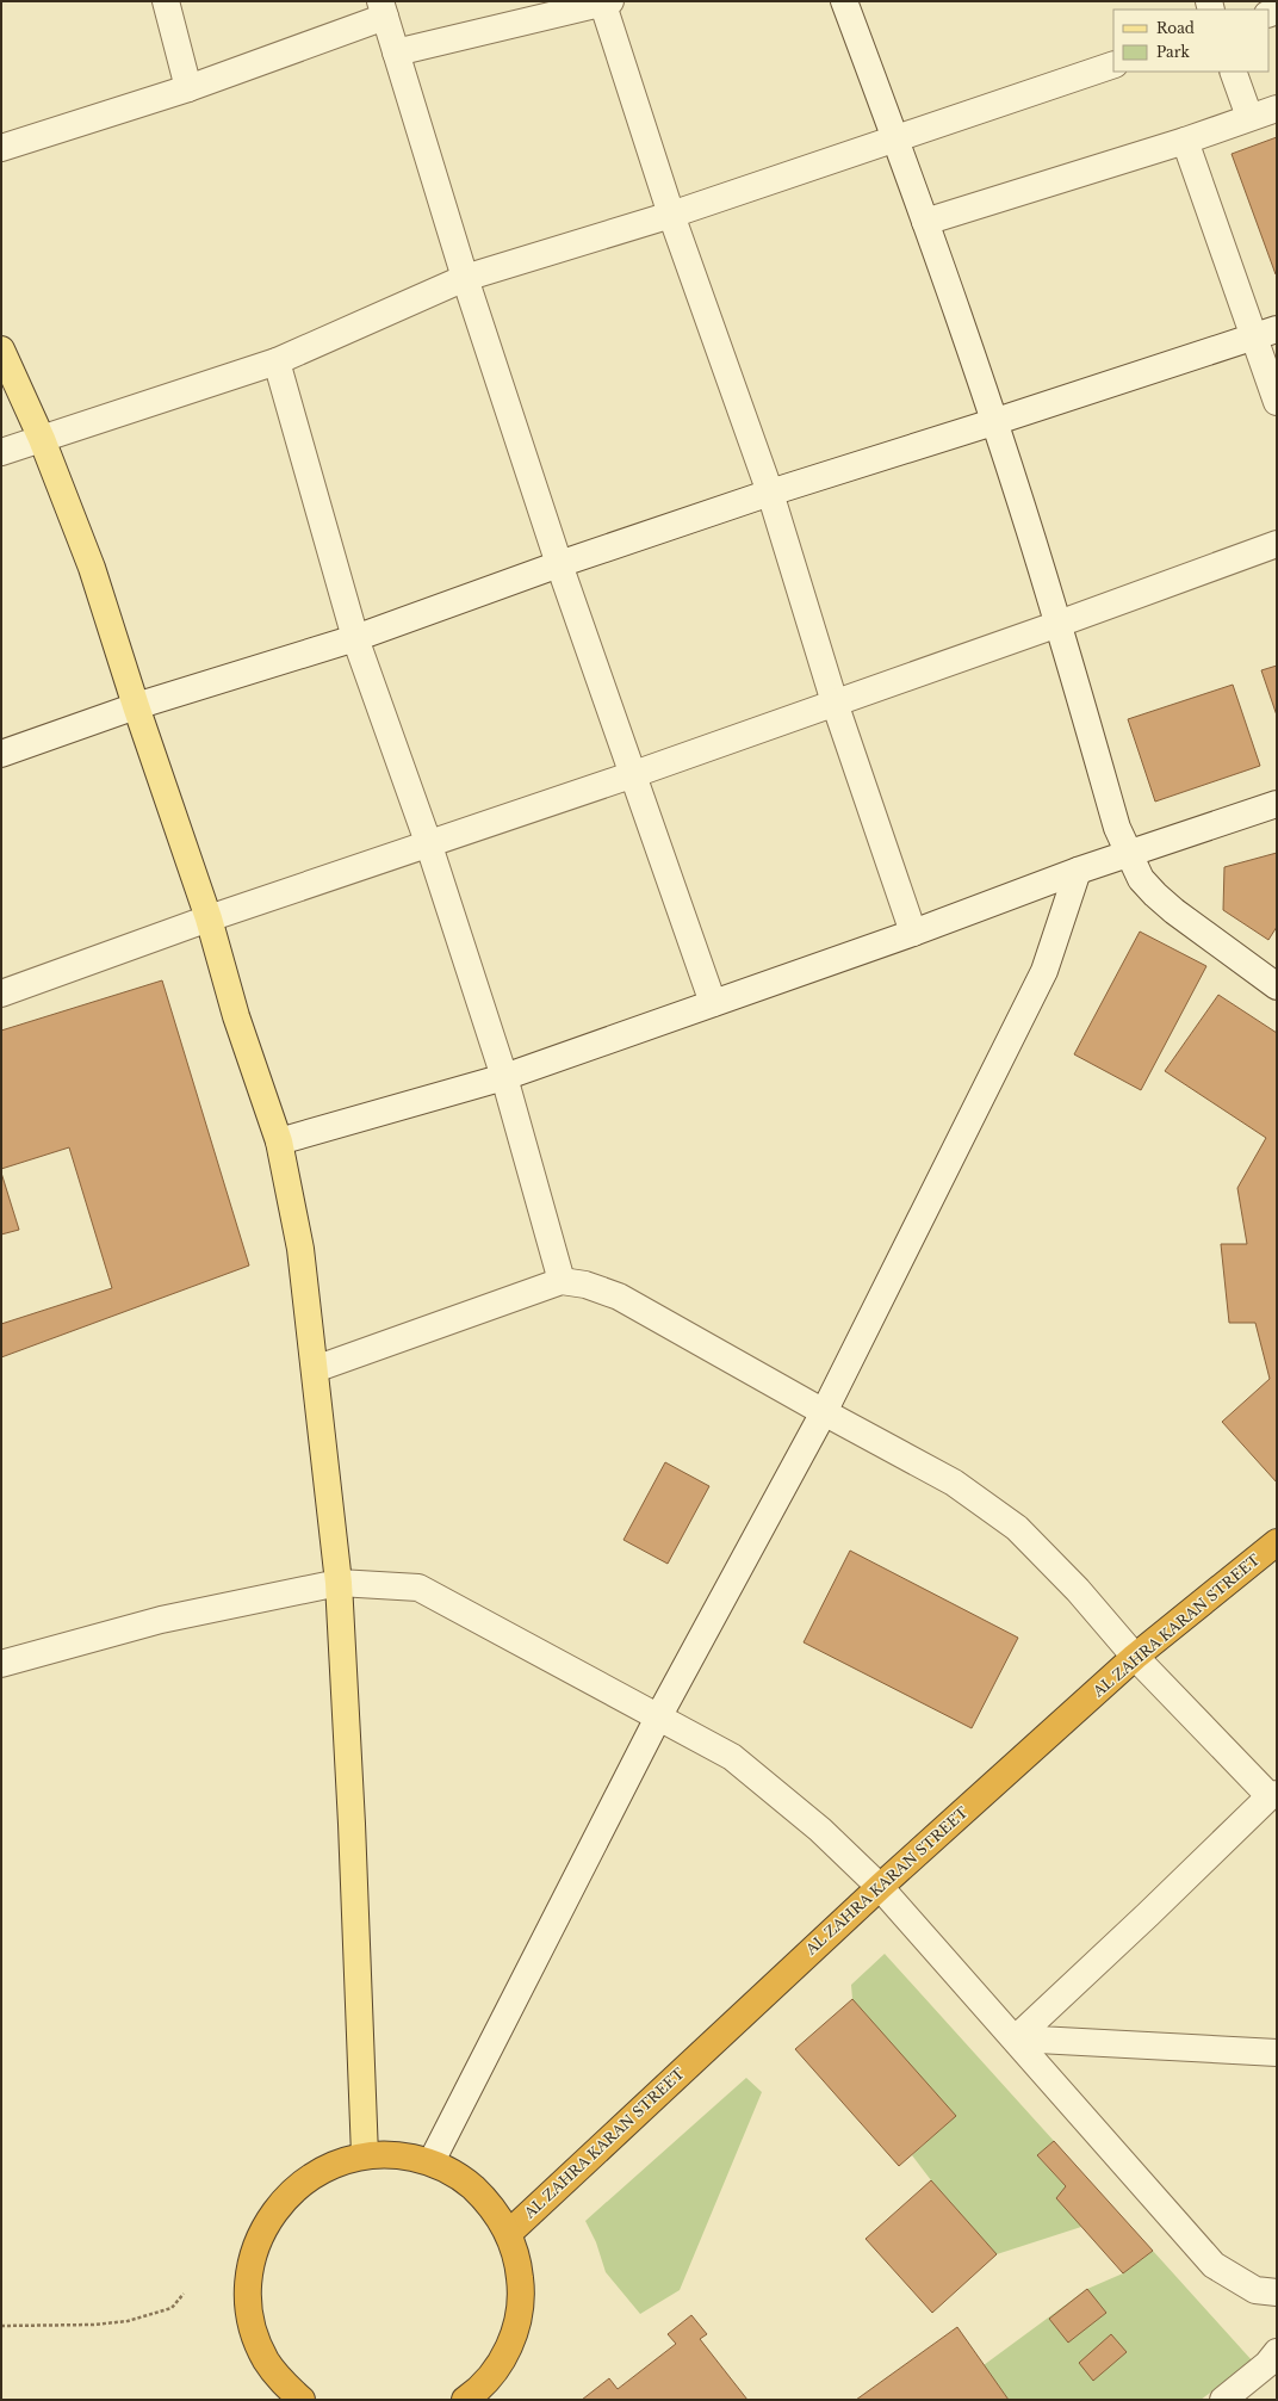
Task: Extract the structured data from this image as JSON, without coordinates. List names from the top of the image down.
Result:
{
  "streets": {
    "highway": ["AL ZAHRA KARAN STREET"]
  },
  "legend": ["Road", "Park"]
}
